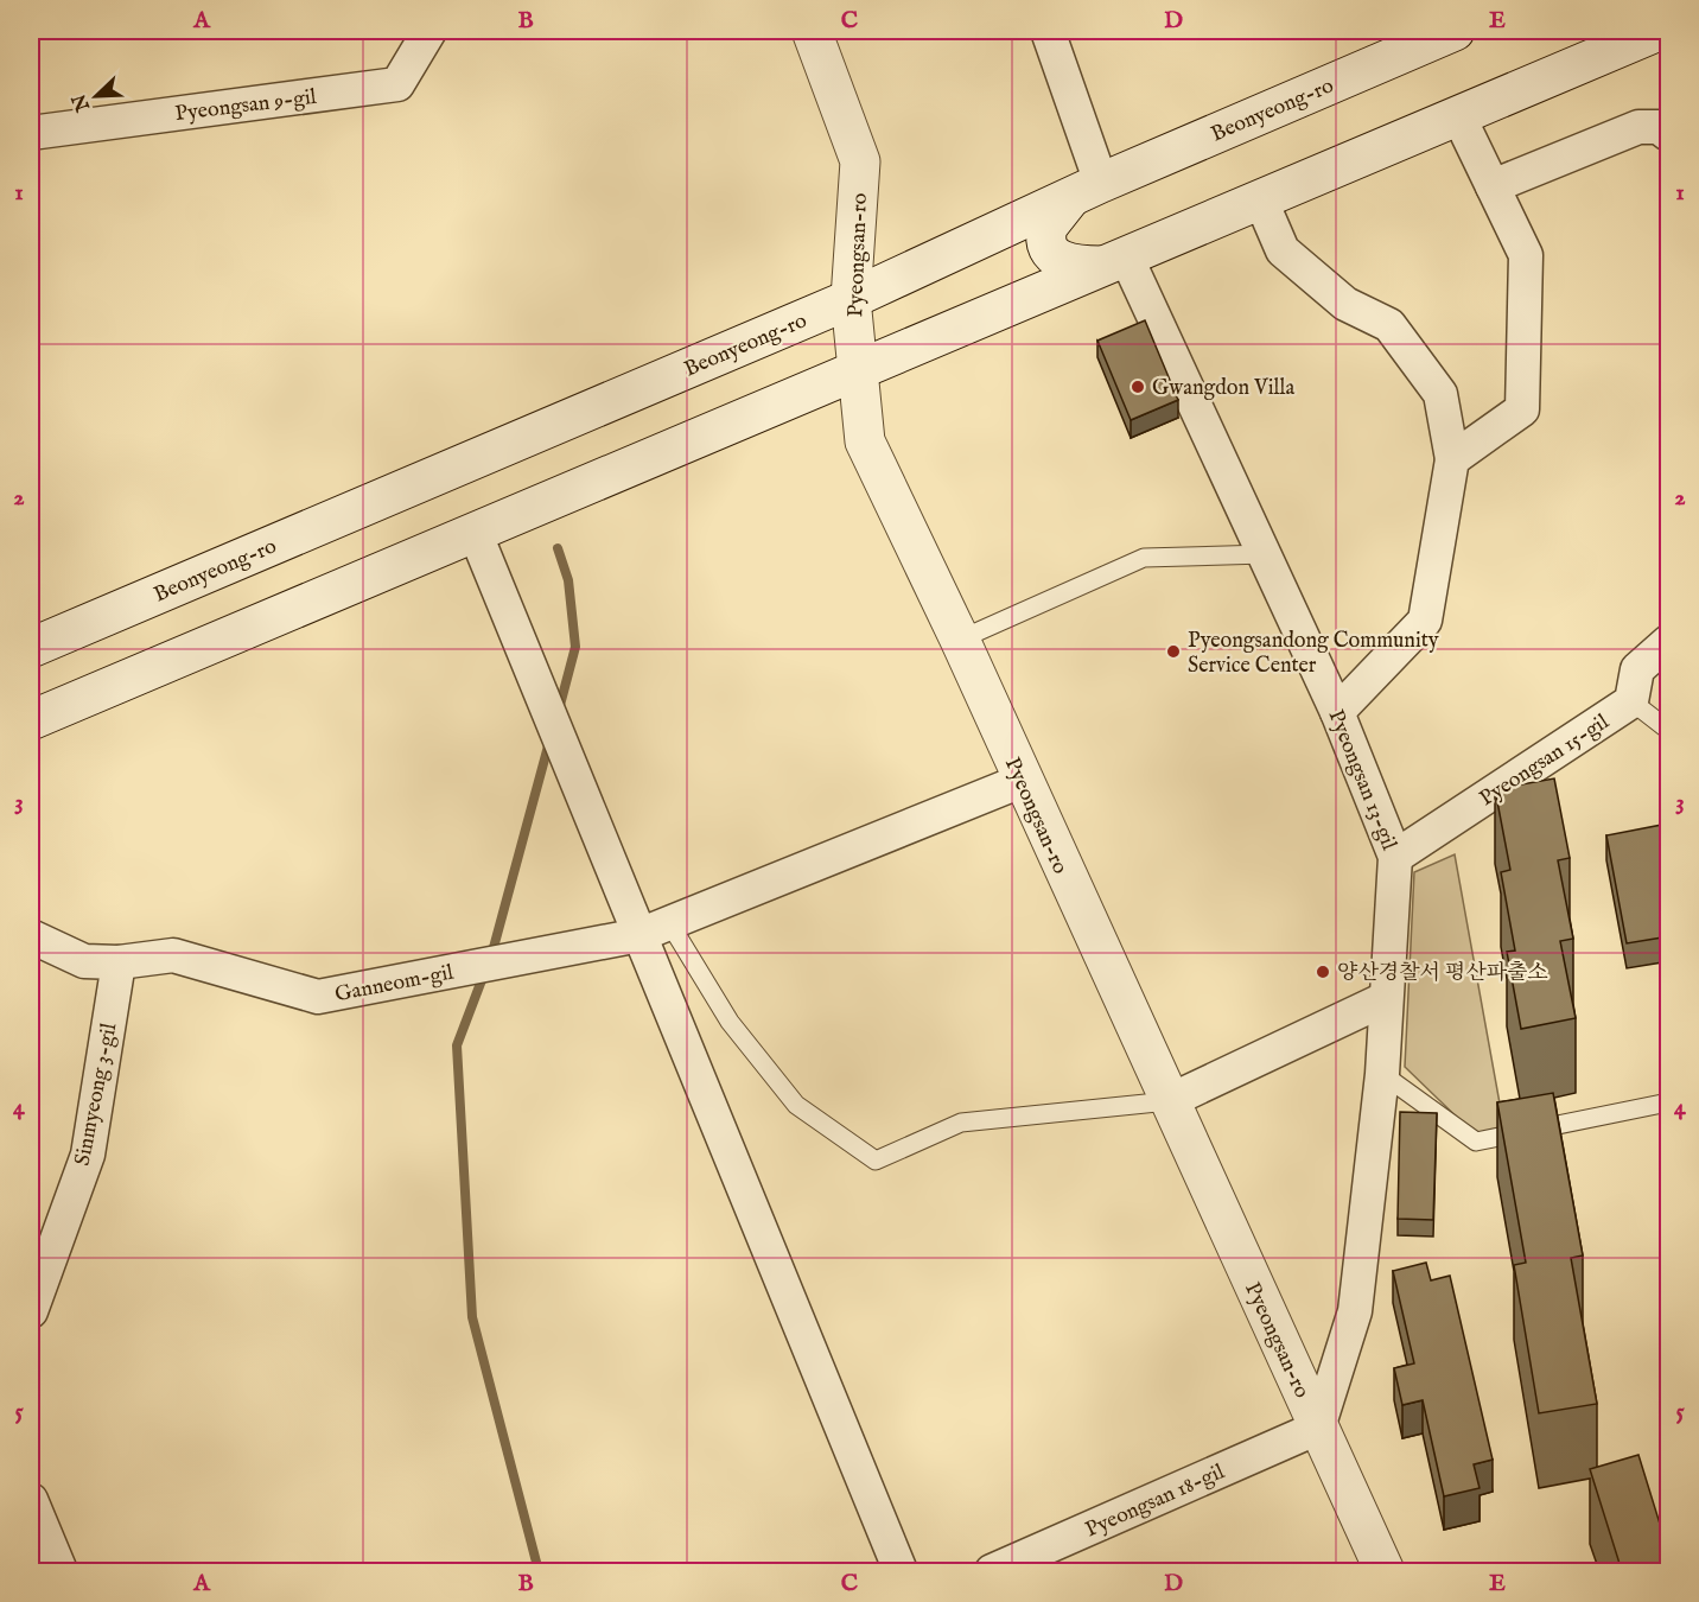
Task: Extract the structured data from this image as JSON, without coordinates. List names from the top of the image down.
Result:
{
  "streets": {
    "main road": ["Beonyeong-ro", "Pyeongsan-ro"],
    "street": [
      "Pyeongsan 9-gil",
      "Pyeongsan 15-gil",
      "Pyeongsan 13-gil",
      "Ganneom-gil",
      "Sinmyeong 3-gil",
      "Pyeongsan 18-gil"
    ]
  },
  "crossings": [
    ["Beonyeong-ro", "Pyeongsan-ro"],
    ["Pyeongsan-ro", "Pyeongsan 13-gil"],
    ["Pyeongsan-ro", "Ganneom-gil"],
    ["Pyeongsan-ro", "Pyeongsan 18-gil"],
    ["Pyeongsan 15-gil", "Pyeongsan 13-gil"],
    ["Pyeongsan 13-gil", "Pyeongsan 18-gil"],
    ["Ganneom-gil", "Sinmyeong 3-gil"]
  ],
  "places": ["Gwangdon Villa", "Pyeongsandong Community Service Center", "양산경찰서 평산파출소"],
  "north": "bottom left",
  "grid": {
    "columns": [
      "A",
      "B",
      "C",
      "D",
      "E"
    ],
    "rows": [
      "1",
      "2",
      "3",
      "4",
      "5"
    ]
  }
}
